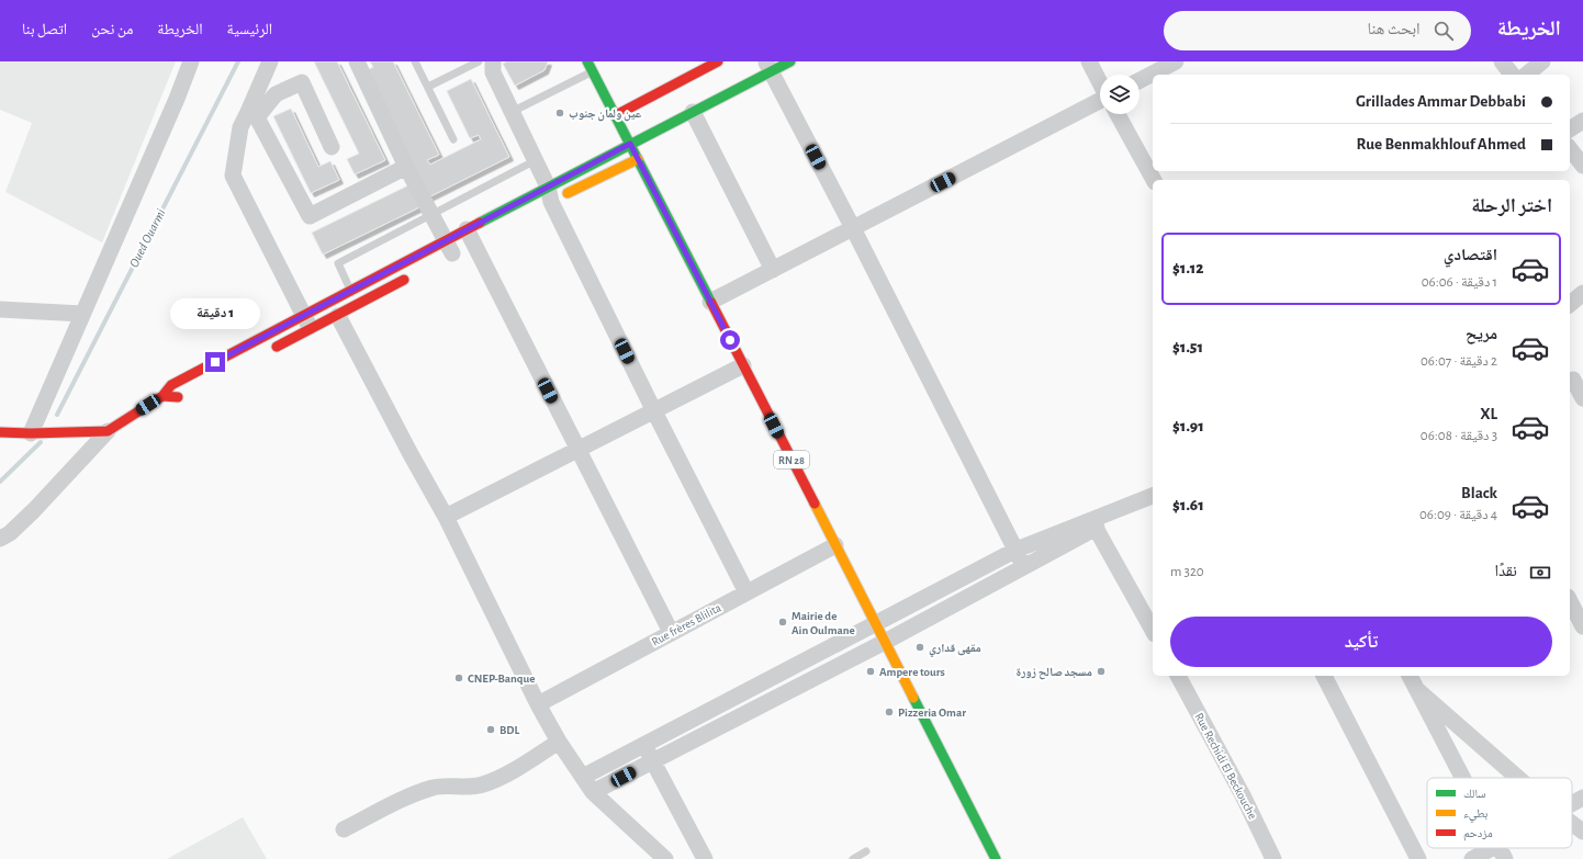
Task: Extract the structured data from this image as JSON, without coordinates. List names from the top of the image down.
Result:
{
  "streets": {
    "main road": ["RN 28"],
    "street": ["Rue frères Blilita", "Rue Rechidi El Beckouche"]
  },
  "crossings": [
    ["RN 28", "Rue frères Blilita"]
  ],
  "water": ["Oued Ouarmi"],
  "places": [
    "عين ولمان جنوب",
    "Mairie de Ain Oulmane",
    "مقهى قداري",
    "Ampere tours",
    "مسجد صالح زورة",
    "CNEP-Banque",
    "Pizzeria Omar",
    "BDL"
  ],
  "legend": ["سالك", "بطيء", "مزدحم"],
  "page": {
    "header": "الخريطة",
    "search": "ابحث هنا",
    "nav": [
      "الرئيسية",
      "الخريطة",
      "من نحن",
      "اتصل بنا"
    ],
    "banner": ["Grillades Ammar Debbabi", "Rue Benmakhlouf Ahmed"],
    "heading": "اختر الرحلة",
    "list": [
      {
        "name": "اقتصادي",
        "note": "1 دقيقة · 06:06",
        "value": "$1.12"
      },
      {
        "name": "مريح",
        "note": "2 دقيقة · 06:07",
        "value": "$1.51"
      },
      {
        "name": "XL",
        "note": "3 دقيقة · 06:08",
        "value": "$1.91"
      },
      {
        "name": "Black",
        "note": "4 دقيقة · 06:09",
        "value": "$1.61"
      }
    ],
    "bubble": "1 دقيقة",
    "pay": ["نقدًا", "320 m"],
    "buttons": "تأكيد"
  }
}
